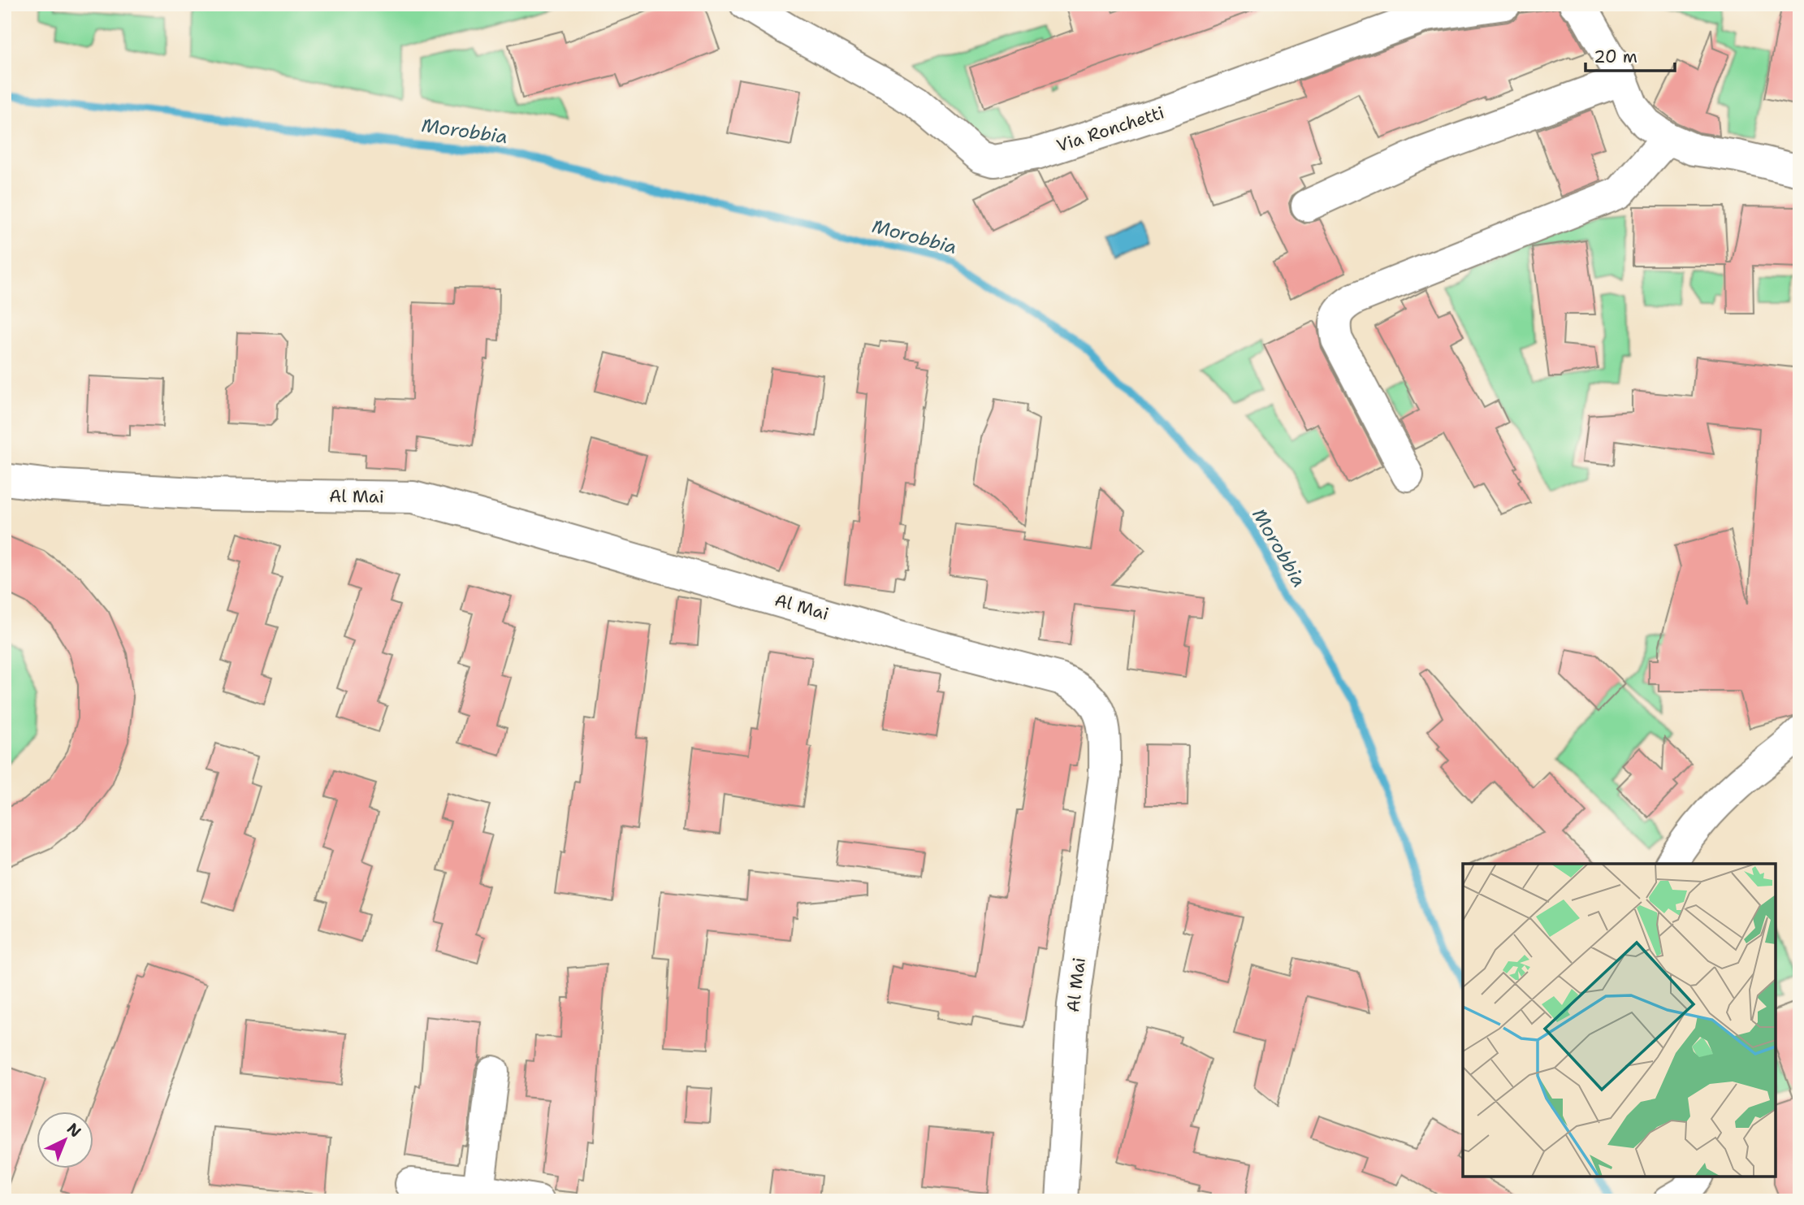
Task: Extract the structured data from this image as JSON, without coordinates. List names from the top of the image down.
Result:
{
  "streets": {
    "street": ["Via Ronchetti", "Al Mai"]
  },
  "water": ["Morobbia"],
  "scale_bar": "20 m",
  "north": "top right"
}
